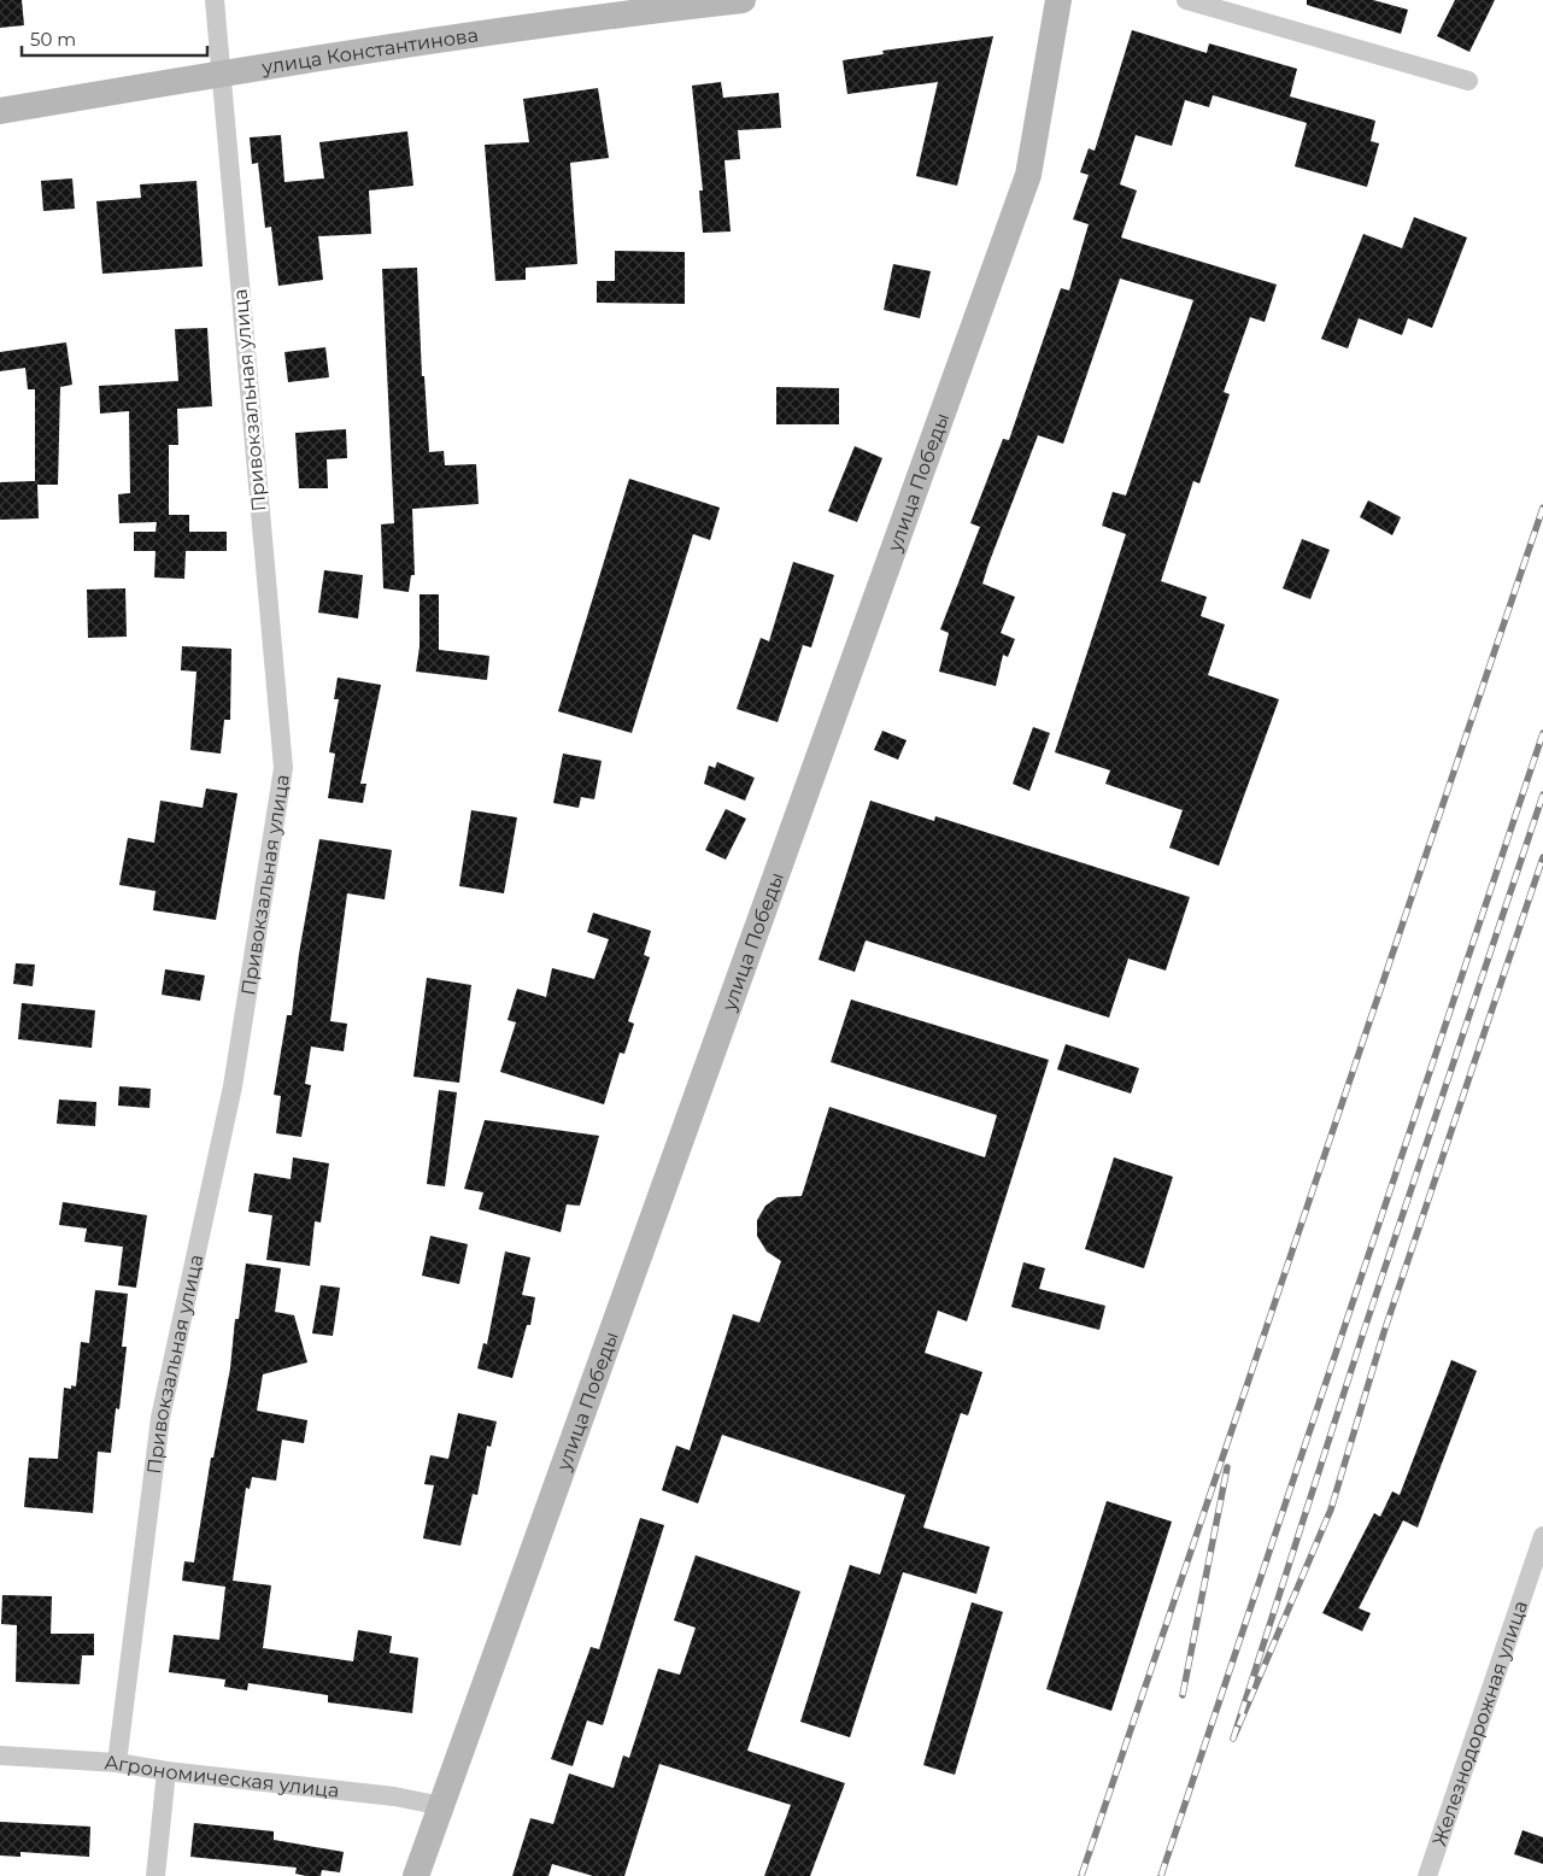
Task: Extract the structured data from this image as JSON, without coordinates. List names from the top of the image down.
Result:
{
  "streets": {
    "street": [
      "улица Константинова",
      "Привокзальная улица",
      "улица Победы",
      "Железнодорожная улица",
      "Агрономическая улица"
    ]
  },
  "crossings": [
    ["улица Константинова", "Привокзальная улица"],
    ["Привокзальная улица", "Агрономическая улица"],
    ["улица Победы", "Агрономическая улица"]
  ],
  "scale_bar": "50 m"
}
